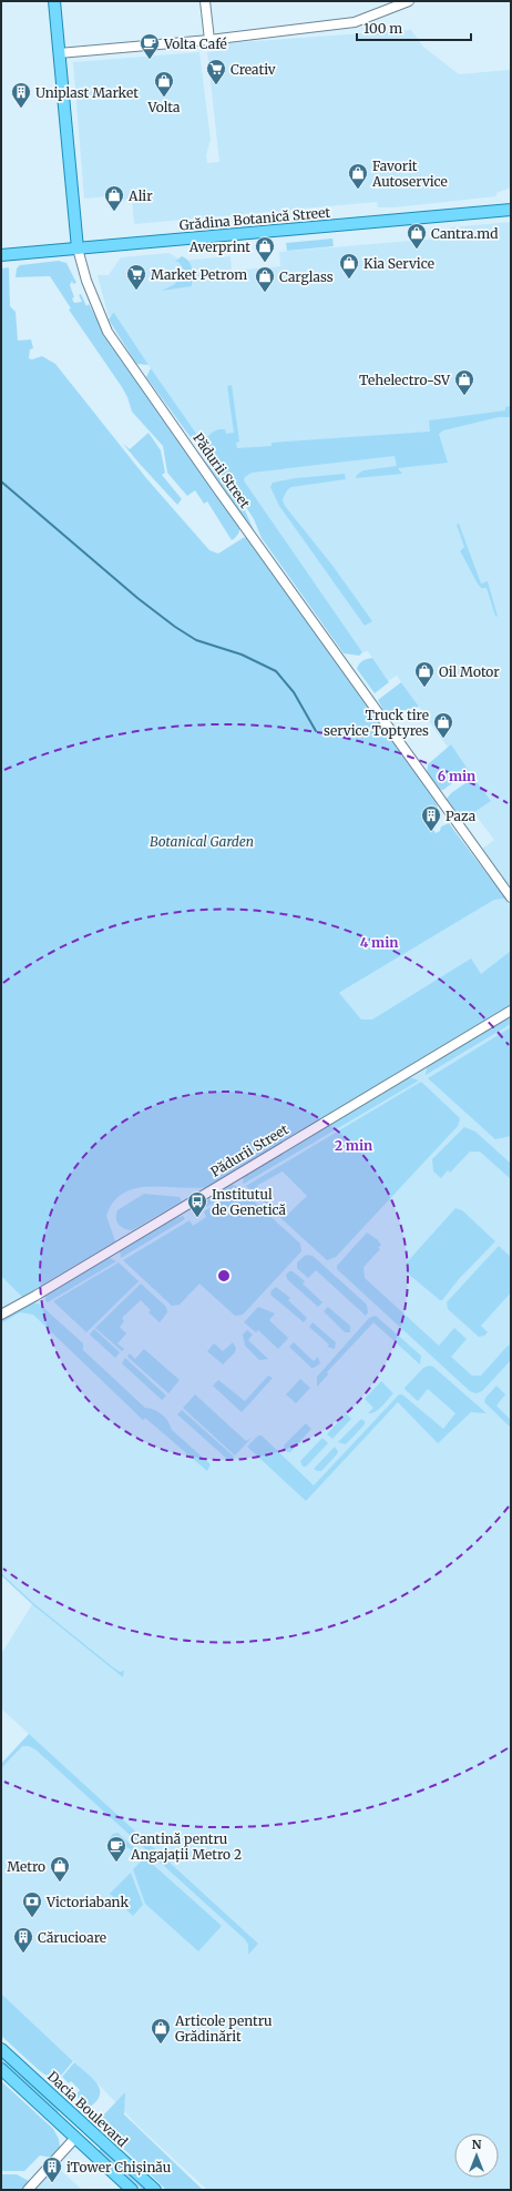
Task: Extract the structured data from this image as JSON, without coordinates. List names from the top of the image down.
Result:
{
  "streets": {
    "main road": ["Grădina Botanică Street", "Pădurii Street", "Dacia Boulevard"]
  },
  "crossings": [
    ["Grădina Botanică Street", "Pădurii Street"]
  ],
  "parks": ["Botanical Garden"],
  "places": {
    "cafe": ["Volta Café", "Cantină pentru Angajații Metro 2"],
    "supermarket": ["Creativ", "Market Petrom"],
    "shop": [
      "Volta",
      "Favorit Autoservice",
      "Alir",
      "Cantra.md",
      "Averprint",
      "Kia Service",
      "Carglass",
      "Tehelectro-SV",
      "Oil Motor",
      "Truck tire service Toptyres",
      "Metro",
      "Articole pentru Grădinărit"
    ],
    "building": [
      "Uniplast Market",
      "Paza",
      "Cărucioare",
      "iTower Chișinău"
    ],
    "bus stop": ["Institutul de Genetică"],
    "bank": ["Victoriabank"]
  },
  "scale_bar": "100 m",
  "north": "top",
  "rings": ["6 min", "4 min", "2 min"]
}
